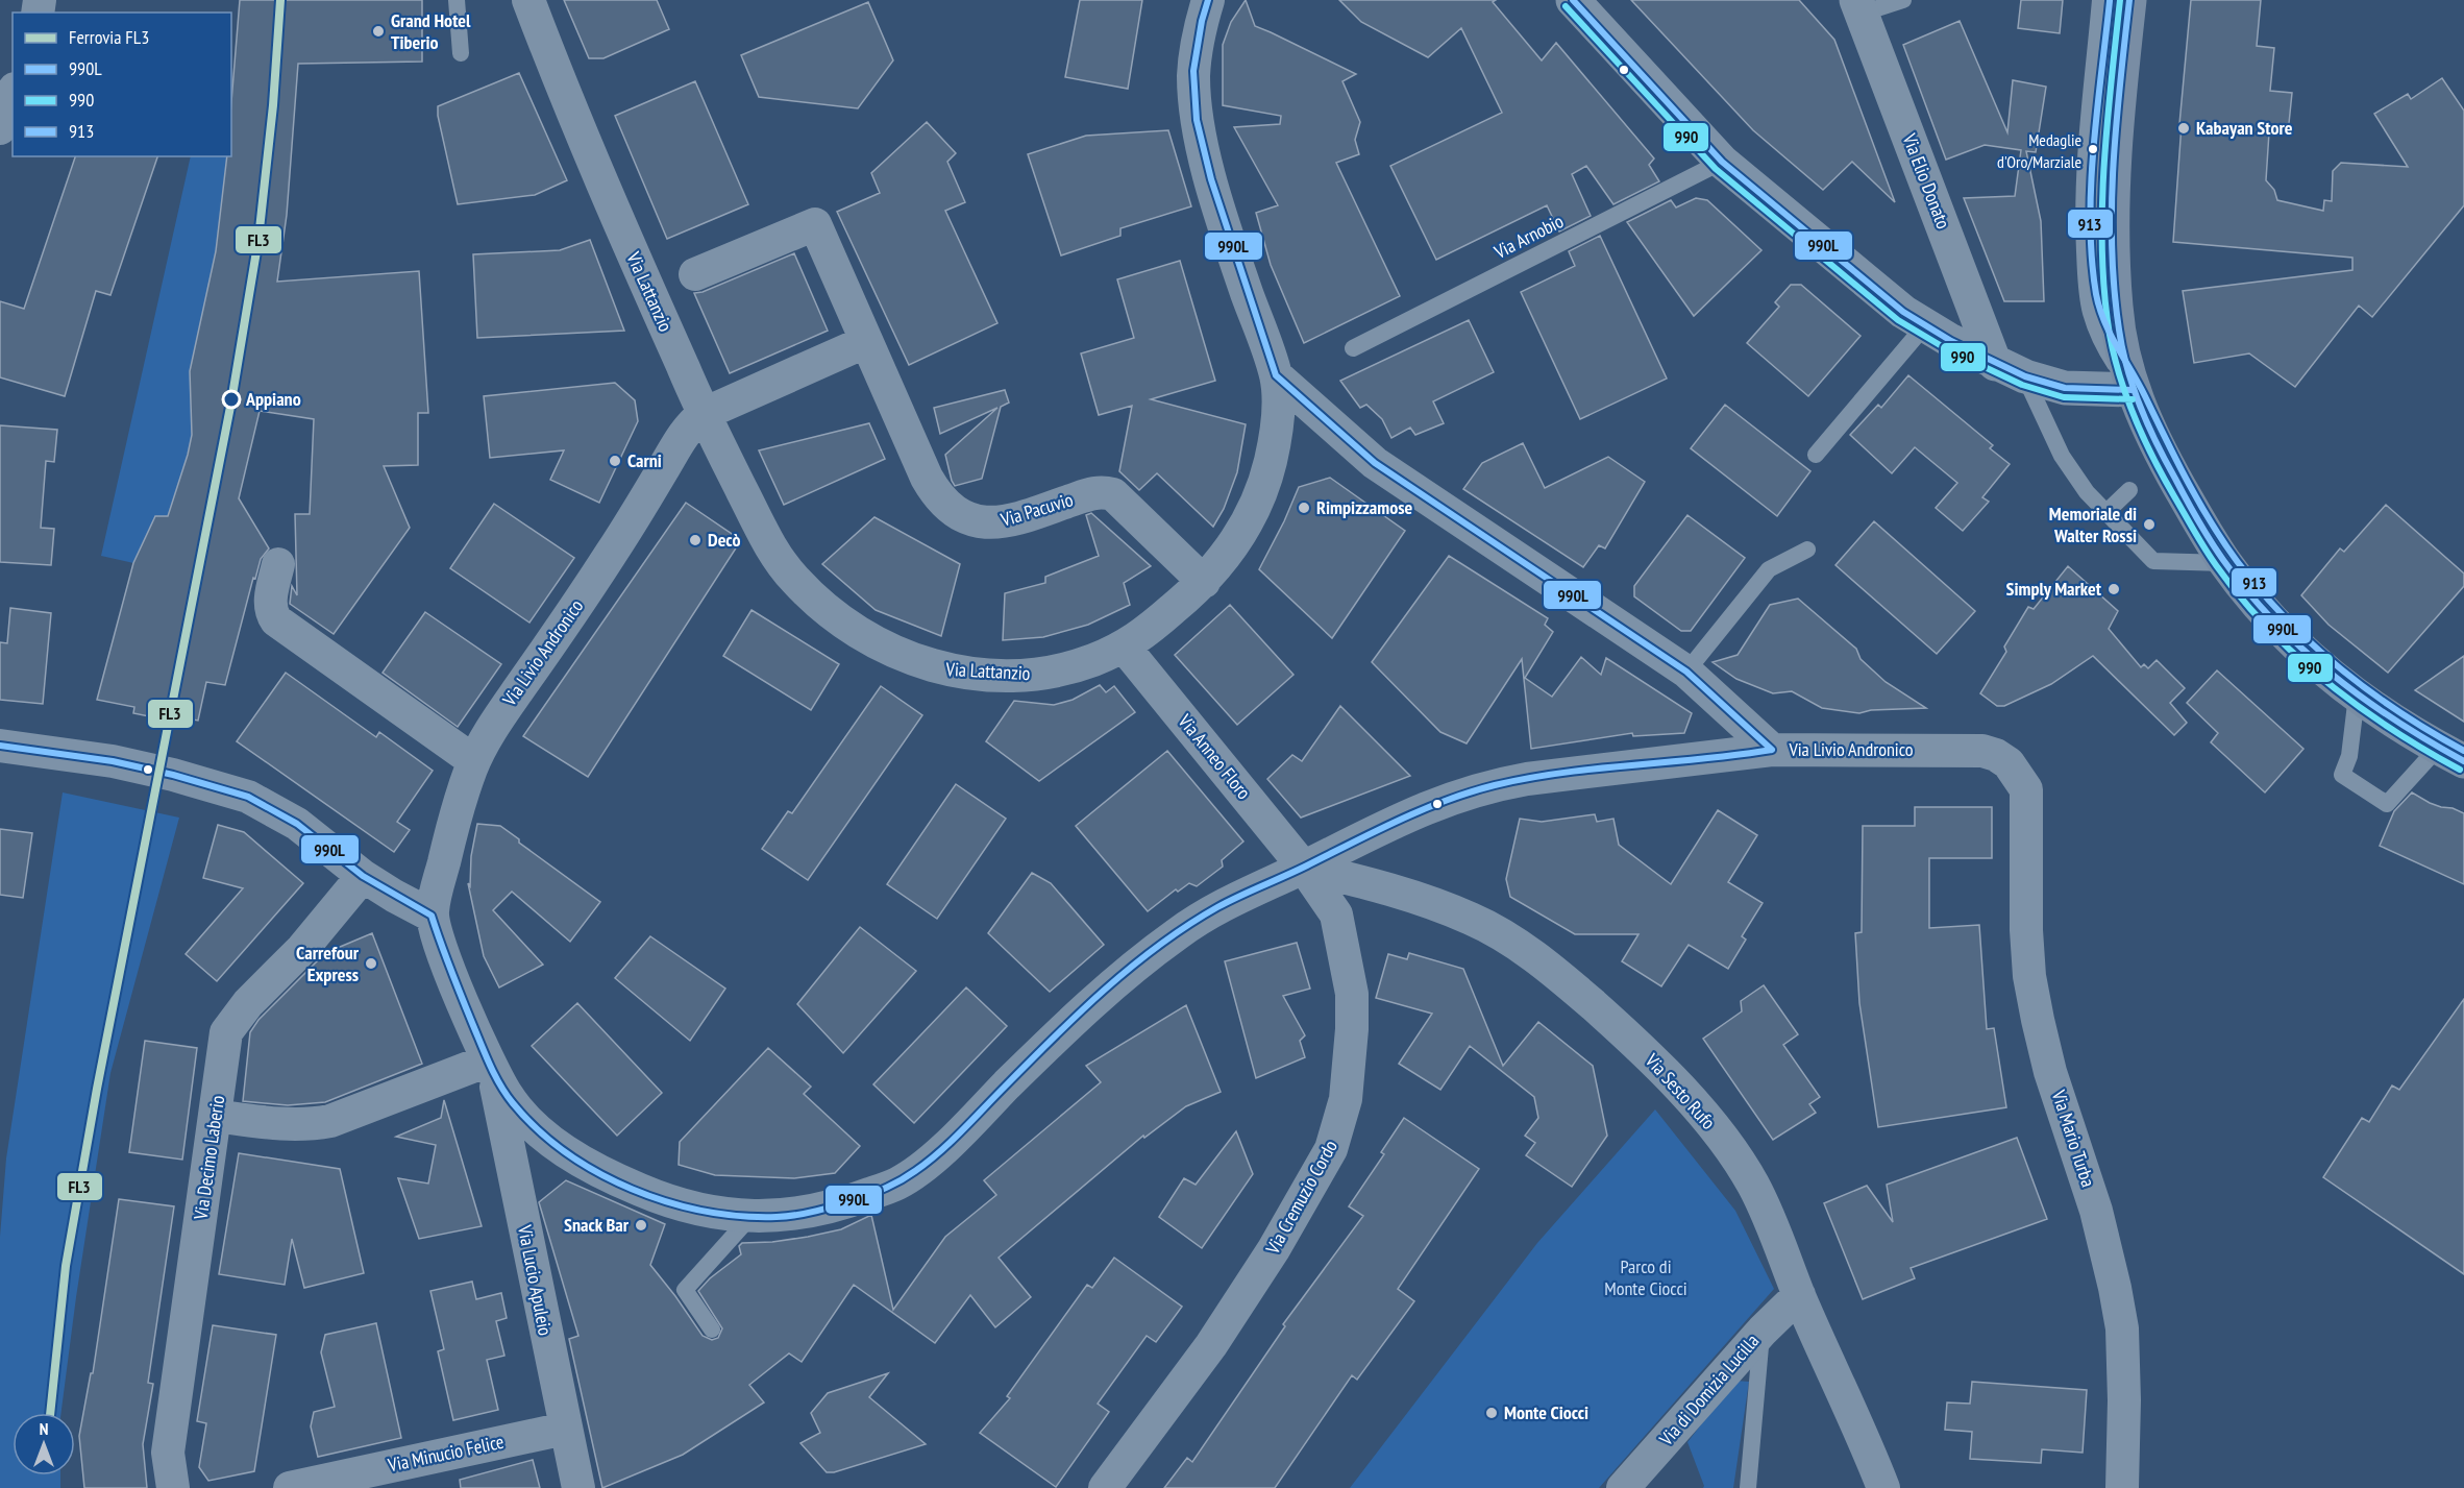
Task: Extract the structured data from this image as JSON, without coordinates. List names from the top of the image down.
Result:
{
  "streets": {
    "street": [
      "Via Elio Donato",
      "Via Lattanzio",
      "Via Pacuvio",
      "Via Livio Andronico",
      "Via Anneo Floro",
      "Via Sesto Rufo",
      "Via Mario Turba",
      "Via Decimo Laberio",
      "Via Cremuzio Cordo",
      "Via Lucio Apuleio",
      "Via di Domizia Lucilla",
      "Via Minucio Felice"
    ],
    "lane": ["Via Arnobio"]
  },
  "crossings": [
    ["Via Lattanzio", "Via Pacuvio"],
    ["Via Lattanzio", "Via Livio Andronico"],
    ["Via Lattanzio", "Via Anneo Floro"],
    ["Via Livio Andronico", "Via Anneo Floro"],
    ["Via Livio Andronico", "Via Sesto Rufo"],
    ["Via Livio Andronico", "Via Mario Turba"],
    ["Via Livio Andronico", "Via Cremuzio Cordo"],
    ["Via Livio Andronico", "Via Lucio Apuleio"],
    ["Via Anneo Floro", "Via Sesto Rufo"],
    ["Via Anneo Floro", "Via Cremuzio Cordo"],
    ["Via Sesto Rufo", "Via Cremuzio Cordo"],
    ["Via Sesto Rufo", "Via di Domizia Lucilla"],
    ["Via Lucio Apuleio", "Via Minucio Felice"]
  ],
  "parks": ["Parco di Monte Ciocci"],
  "places": [
    "Grand Hotel Tiberio",
    "Kabayan Store",
    "Medaglie d'Oro/Marziale",
    "Appiano",
    "Carni",
    "Rimpizzamose",
    "Memoriale di Walter Rossi",
    "Decò",
    "Simply Market",
    "Carrefour Express",
    "Snack Bar",
    "Monte Ciocci"
  ],
  "lines": [
    "rail line FL3",
    "transit line 990L",
    "transit line 990",
    "transit line 913"
  ],
  "legend": [
    "Ferrovia FL3",
    "990L",
    "990",
    "913"
  ],
  "north": "top"
}
